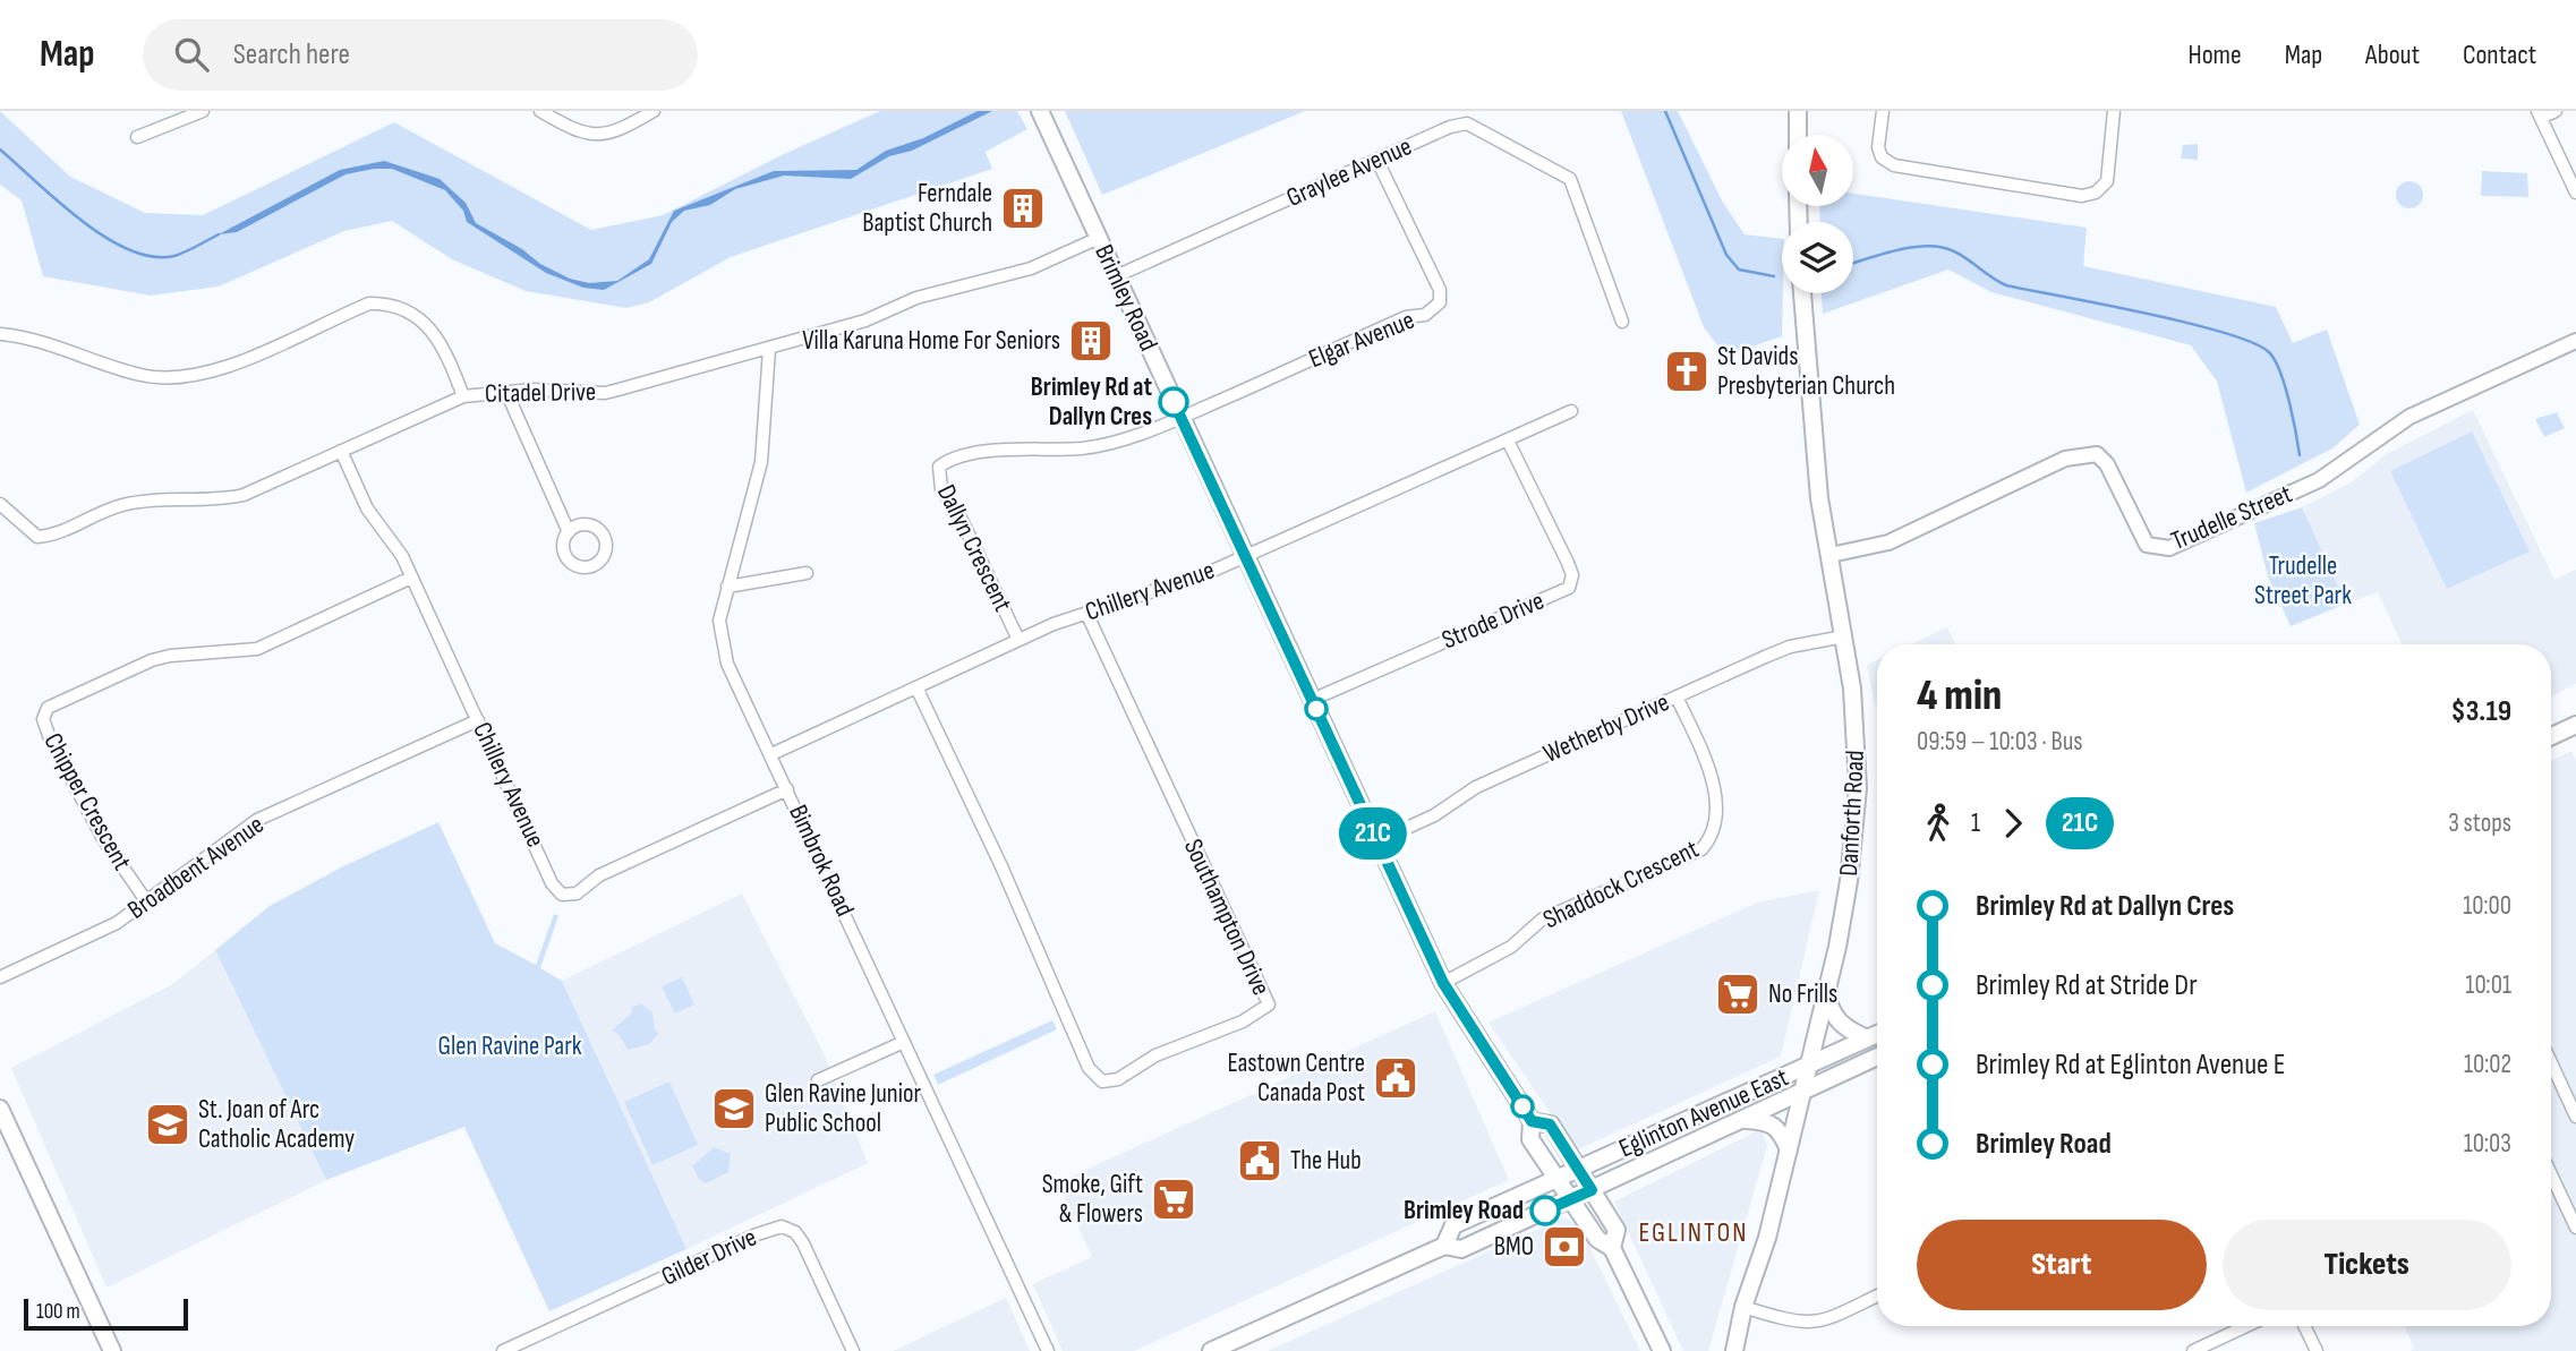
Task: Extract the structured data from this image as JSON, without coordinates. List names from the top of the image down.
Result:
{
  "streets": {
    "main road": ["Brimley Road", "Danforth Road", "Eglinton Avenue East"],
    "street": [
      "Graylee Avenue",
      "Elgar Avenue",
      "Citadel Drive",
      "Trudelle Street",
      "Dallyn Crescent",
      "Chillery Avenue",
      "Strode Drive",
      "Wetherby Drive",
      "Chipper Crescent",
      "Bimbrok Road",
      "Broadbent Avenue",
      "Shaddock Crescent",
      "Southampton Drive",
      "Gilder Drive"
    ]
  },
  "crossings": [
    ["Graylee Avenue", "Brimley Road"],
    ["Graylee Avenue", "Elgar Avenue"],
    ["Brimley Road", "Elgar Avenue"],
    ["Brimley Road", "Citadel Drive"],
    ["Brimley Road", "Dallyn Crescent"],
    ["Brimley Road", "Chillery Avenue"],
    ["Brimley Road", "Strode Drive"],
    ["Brimley Road", "Wetherby Drive"],
    ["Brimley Road", "Shaddock Crescent"],
    ["Brimley Road", "Eglinton Avenue East"],
    ["Elgar Avenue", "Dallyn Crescent"],
    ["Citadel Drive", "Chillery Avenue"],
    ["Citadel Drive", "Bimbrok Road"],
    ["Trudelle Street", "Danforth Road"],
    ["Dallyn Crescent", "Chillery Avenue"],
    ["Chillery Avenue", "Strode Drive"],
    ["Chillery Avenue", "Chipper Crescent"],
    ["Chillery Avenue", "Bimbrok Road"],
    ["Chillery Avenue", "Broadbent Avenue"],
    ["Chillery Avenue", "Southampton Drive"],
    ["Wetherby Drive", "Danforth Road"],
    ["Wetherby Drive", "Shaddock Crescent"],
    ["Chipper Crescent", "Broadbent Avenue"],
    ["Danforth Road", "Eglinton Avenue East"]
  ],
  "districts": ["EGLINTON"],
  "parks": ["Trudelle Street Park", "Glen Ravine Park"],
  "places": {
    "building": ["Ferndale Baptist Church", "Villa Karuna Home For Seniors"],
    "church": ["St Davids Presbyterian Church"],
    "other": ["Brimley Rd at Dallyn Cres", "Brimley Road"],
    "supermarket": ["No Frills", "Smoke, Gift & Flowers"],
    "public building": ["Eastown Centre Canada Post", "The Hub"],
    "school or university": ["Glen Ravine Junior Public School", "St. Joan of Arc Catholic Academy"],
    "bank": ["BMO"]
  },
  "lines": ["bus line 21C"],
  "scale_bar": "100 m",
  "north": "top",
  "page": {
    "header": "Map",
    "search": "Search here",
    "nav": [
      "Home",
      "Map",
      "About",
      "Contact"
    ],
    "on_map": "21C",
    "heading": ["4 min", "09:59 – 10:03 · Bus", "$3.19"],
    "legs": ["1", "21C", "3 stops"],
    "list": [
      {
        "name": "Brimley Rd at Dallyn Cres",
        "value": "10:00"
      },
      {
        "name": "Brimley Rd at Stride Dr",
        "value": "10:01"
      },
      {
        "name": "Brimley Rd at Eglinton Avenue E",
        "value": "10:02"
      },
      {
        "name": "Brimley Road",
        "value": "10:03"
      }
    ],
    "buttons": ["Start", "Tickets"],
    "scale": "100 m"
  }
}
